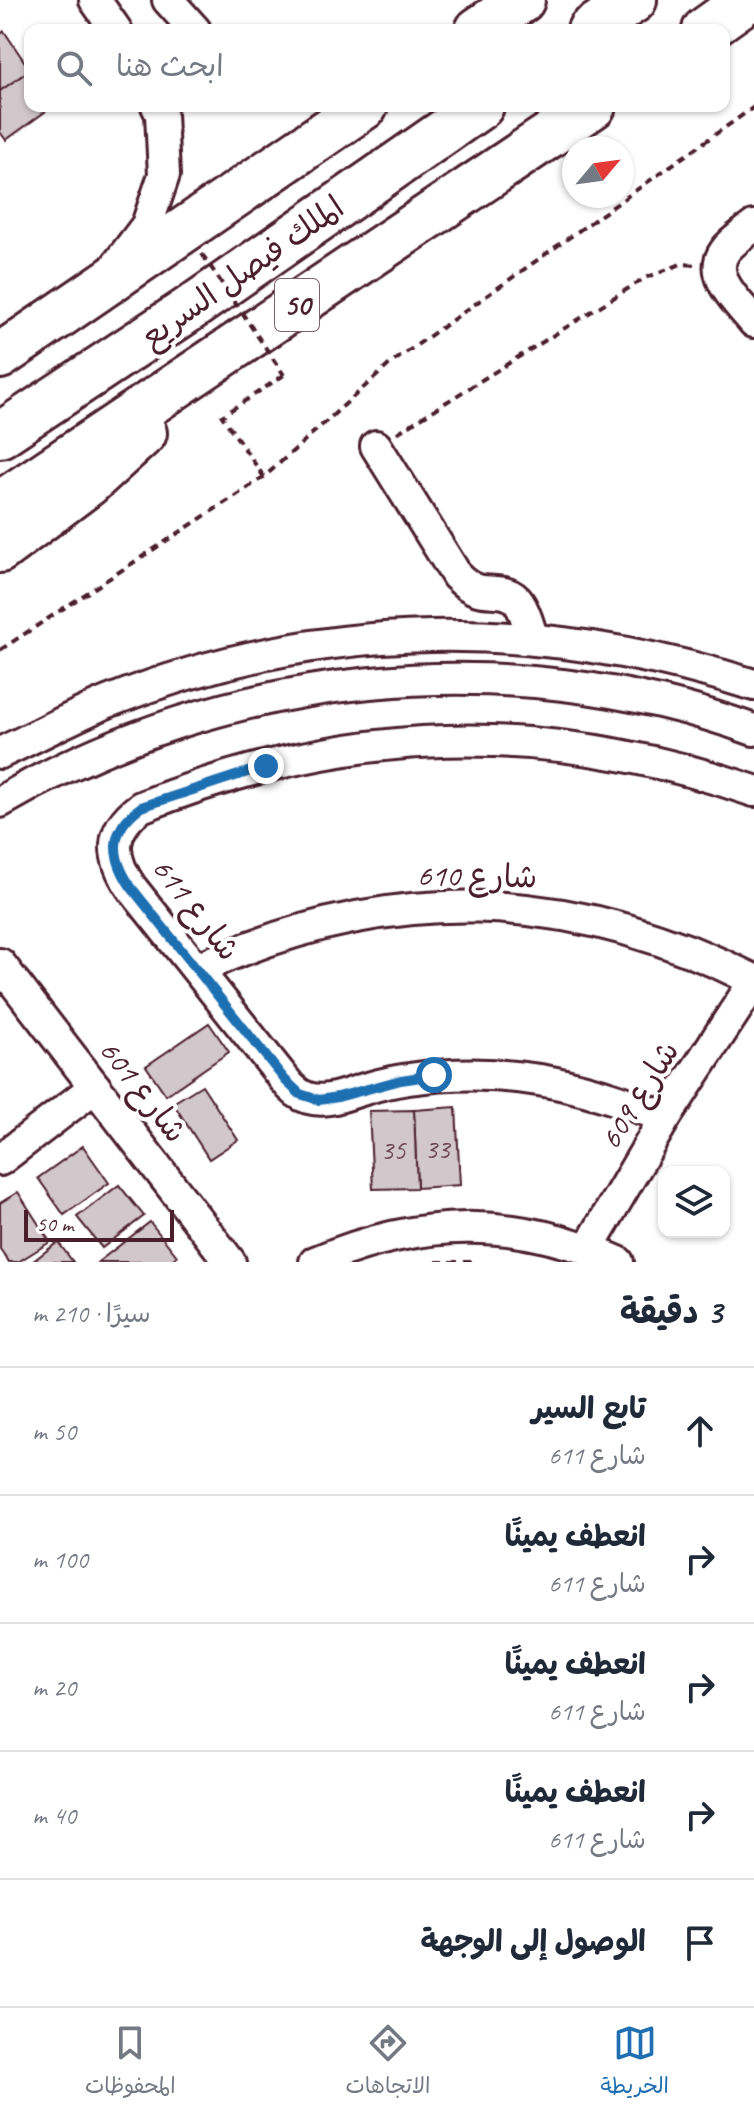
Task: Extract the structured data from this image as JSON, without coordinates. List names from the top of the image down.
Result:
{
  "streets": {
    "highway": ["الملك فيصل السريع", "50"],
    "street": [
      "شارع 610",
      "شارع 611",
      "شارع 601",
      "شارع 609"
    ]
  },
  "crossings": [
    ["شارع 610", "شارع 611"],
    ["شارع 610", "شارع 609"],
    ["شارع 611", "شارع 609"]
  ],
  "house_numbers": ["33", "35"],
  "scale_bar": "50 m",
  "north": "top right",
  "page": {
    "search": "ابحث هنا",
    "scale": "50 m",
    "heading": ["3 دقيقة", "سيرًا · 210 m"],
    "list": [
      ["تابع السير", "شارع 611", "50 m"],
      ["انعطف يمينًا", "شارع 611", "100 m"],
      ["انعطف يمينًا", "شارع 611", "20 m"],
      ["انعطف يمينًا", "شارع 611", "40 m"],
      "الوصول إلى الوجهة"
    ],
    "nav": ["الخريطة", "الاتجاهات", "المحفوظات"]
  }
}
